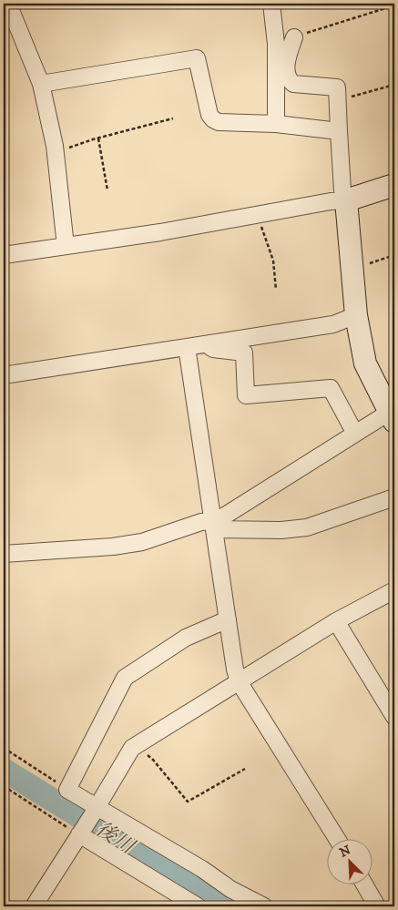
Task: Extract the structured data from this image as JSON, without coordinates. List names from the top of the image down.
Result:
{
  "water": ["後川"],
  "north": "top left"
}
